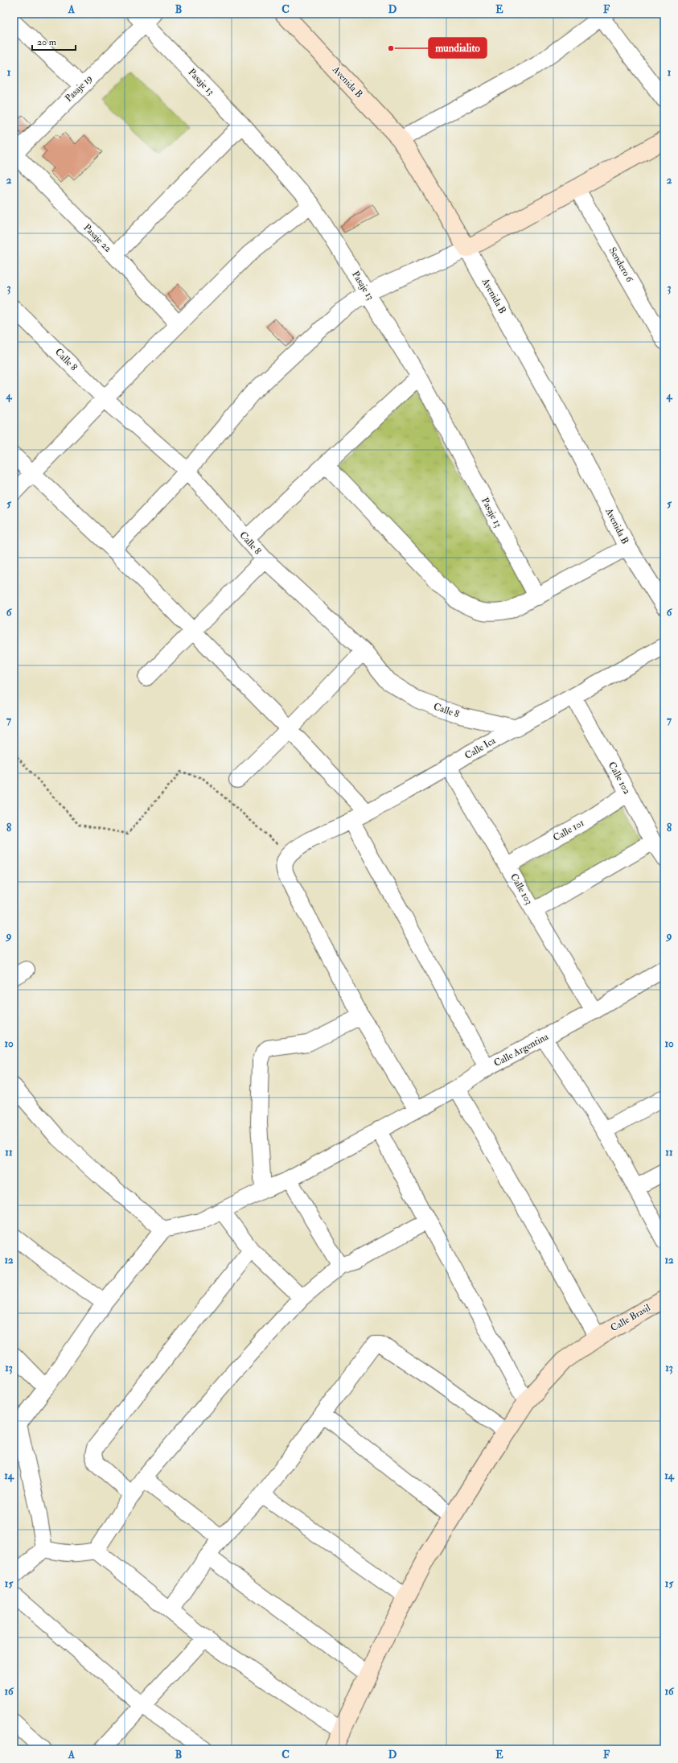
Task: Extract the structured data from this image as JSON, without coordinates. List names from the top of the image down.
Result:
{
  "streets": {
    "main road": ["Avenida B", "Calle Brasil"],
    "street": [
      "Pasaje 13",
      "Pasaje 19",
      "Pasaje 22",
      "Sendero 6",
      "Calle 8",
      "Calle Ica",
      "Calle 102",
      "Calle 101",
      "Calle 103",
      "Calle Argentina"
    ]
  },
  "crossings": [
    ["Pasaje 13", "Pasaje 19"],
    ["Pasaje 19", "Pasaje 22"],
    ["Calle 8", "Calle Ica"],
    ["Calle Ica", "Calle 102"],
    ["Calle Ica", "Calle 103"],
    ["Calle 102", "Calle 101"],
    ["Calle 101", "Calle 103"],
    ["Calle 103", "Calle Argentina"]
  ],
  "places": ["mundialito"],
  "scale_bar": "20 m",
  "grid": {
    "columns": [
      "A",
      "B",
      "C",
      "D",
      "E",
      "F"
    ],
    "rows": [
      "1",
      "2",
      "3",
      "4",
      "5",
      "6",
      "7",
      "8",
      "9",
      "10",
      "11",
      "12",
      "13",
      "14",
      "15",
      "16"
    ]
  }
}
